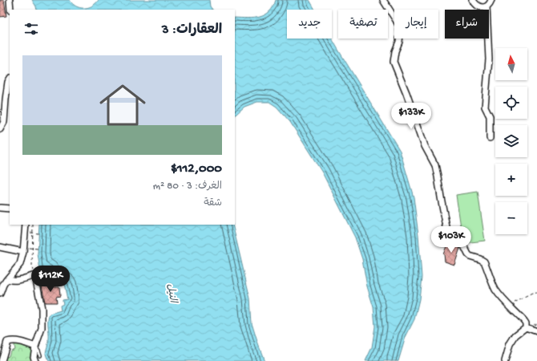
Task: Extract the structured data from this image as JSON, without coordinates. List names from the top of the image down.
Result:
{
  "water": ["النيل"],
  "north": "top",
  "page": {
    "chip": [
      "شراء",
      "إيجار",
      "تصفية",
      "جديد"
    ],
    "heading": "العقارات: 3",
    "map_buttons": ["+", "−"],
    "list": [
      {
        "name": "$112,000",
        "note": "الغرف: 3 · 80 m² · شقة"
      }
    ],
    "price": ["$133K", "$103K", "$112K"]
  }
}
